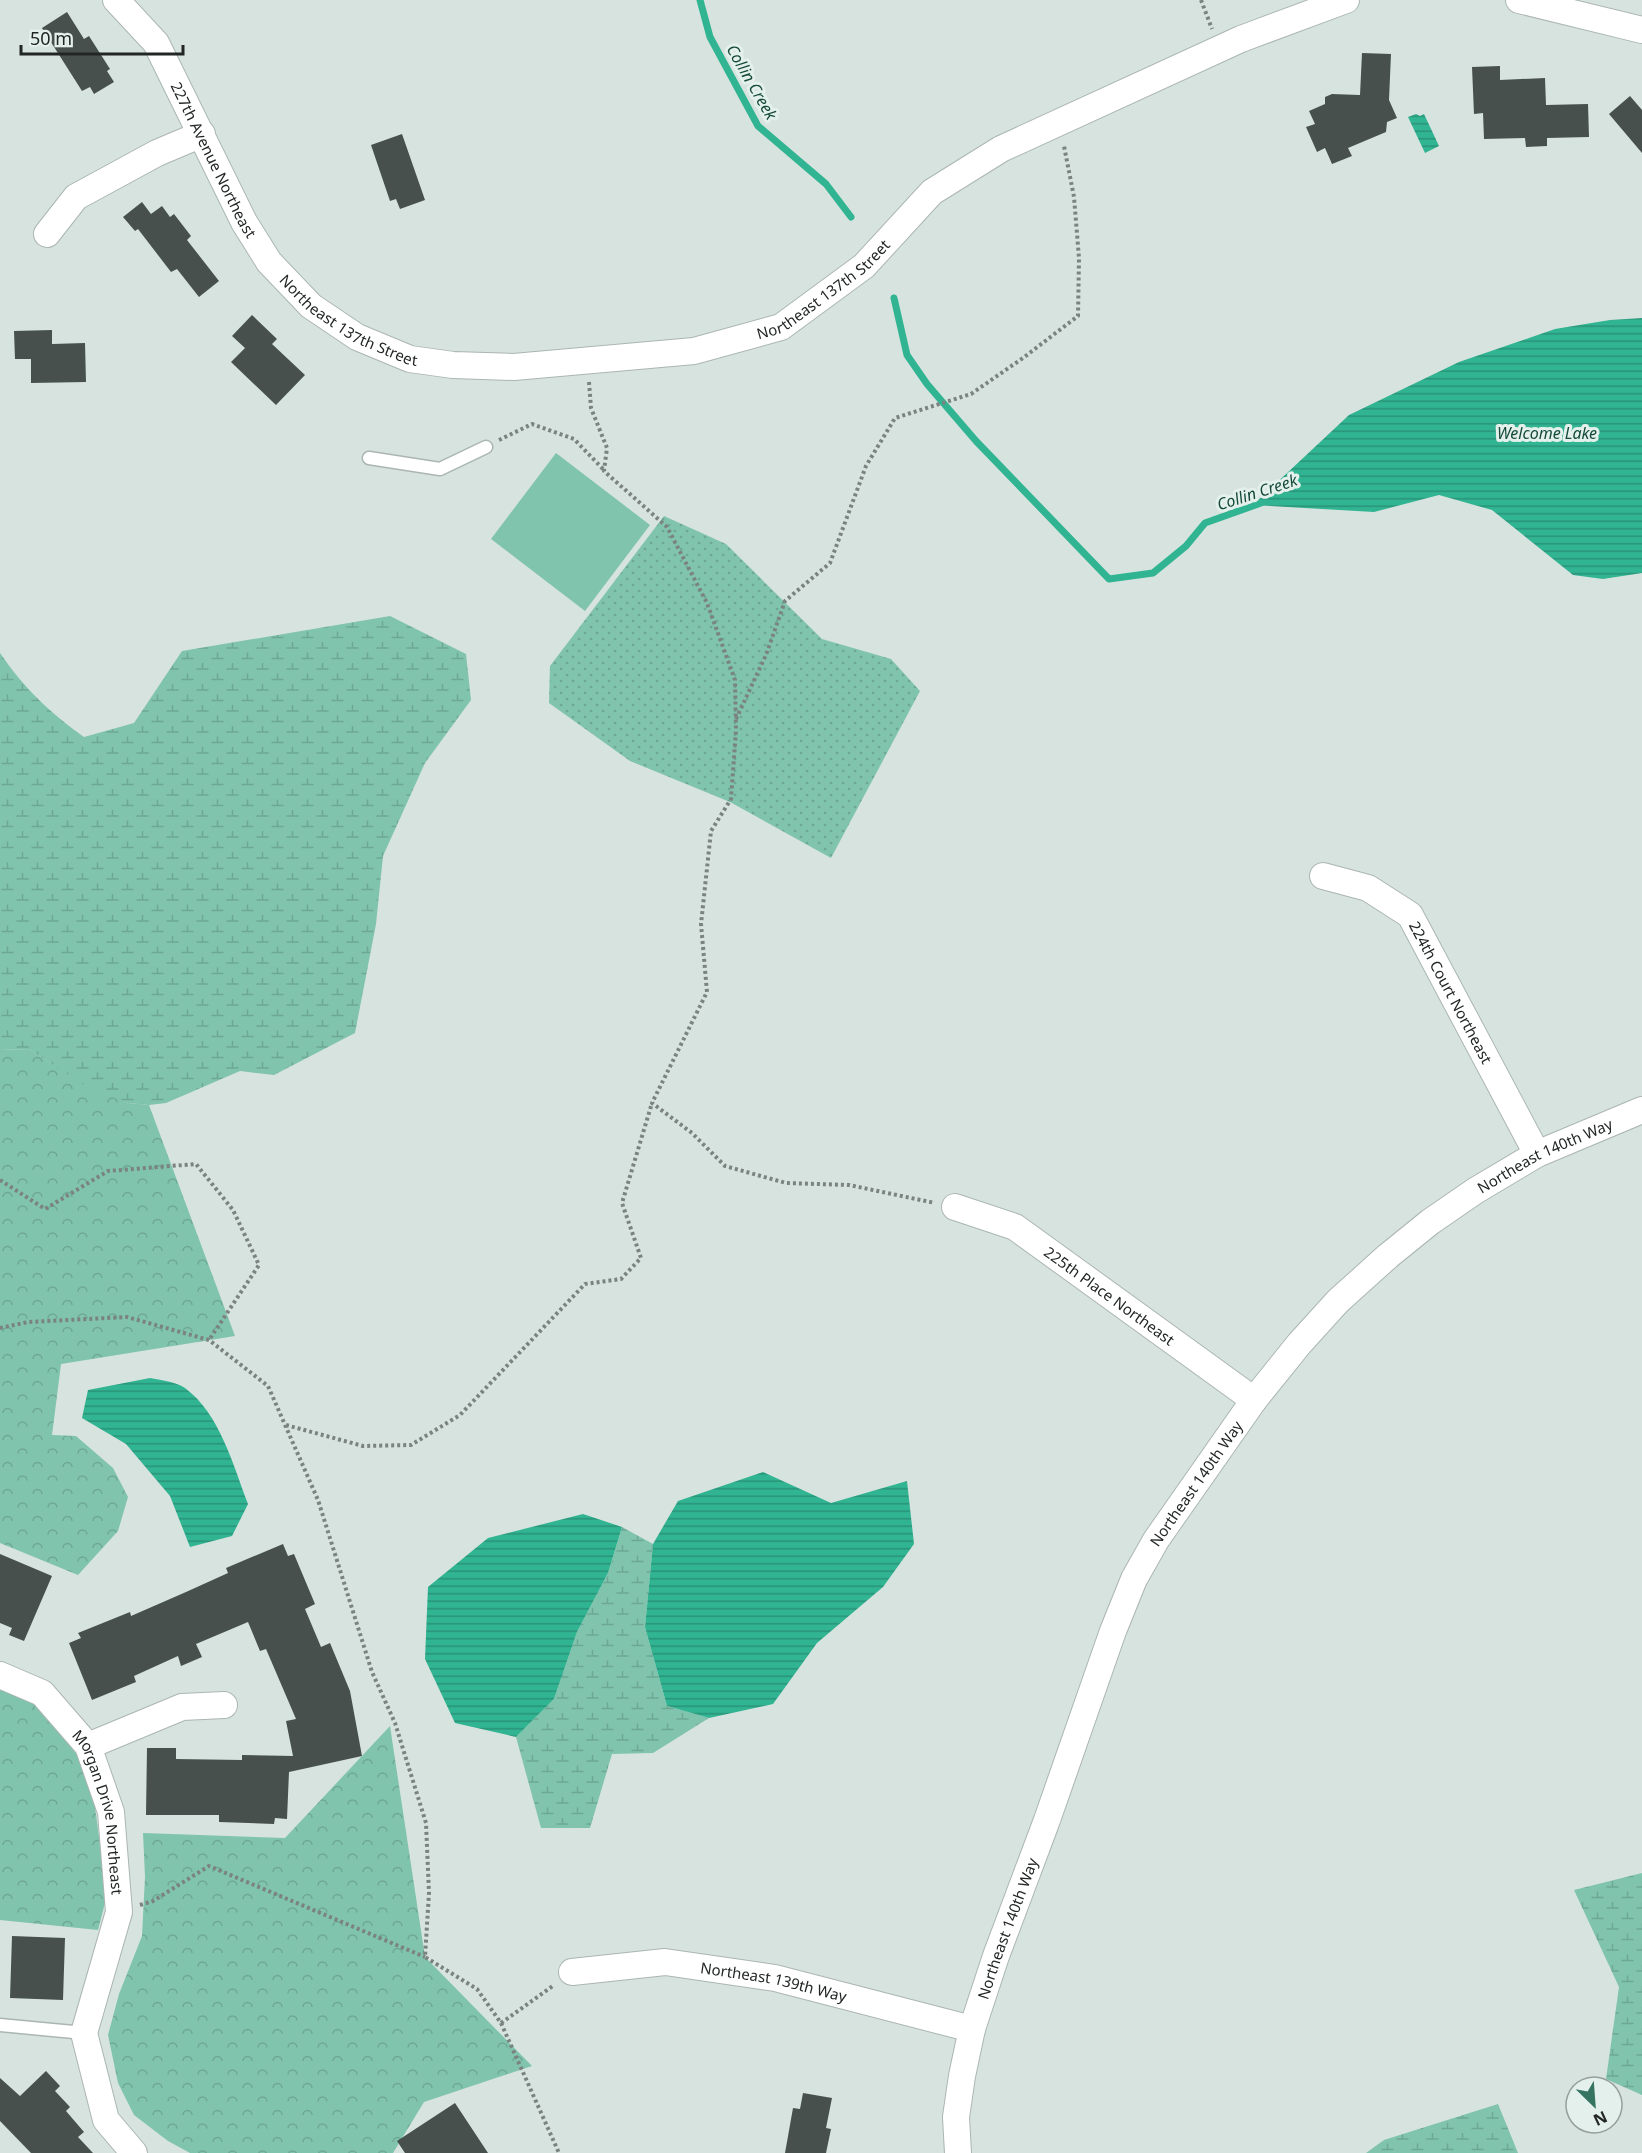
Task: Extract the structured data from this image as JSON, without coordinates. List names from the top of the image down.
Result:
{
  "streets": {
    "street": [
      "227th Avenue Northeast",
      "Northeast 137th Street",
      "224th Court Northeast",
      "Northeast 140th Way",
      "225th Place Northeast",
      "Morgan Drive Northeast",
      "Northeast 139th Way"
    ]
  },
  "crossings": [
    ["227th Avenue Northeast", "Northeast 137th Street"],
    ["224th Court Northeast", "Northeast 140th Way"],
    ["Northeast 140th Way", "225th Place Northeast"],
    ["Northeast 140th Way", "Northeast 139th Way"]
  ],
  "water": ["Collin Creek", "Welcome Lake"],
  "scale_bar": "50 m",
  "north": "bottom right"
}
